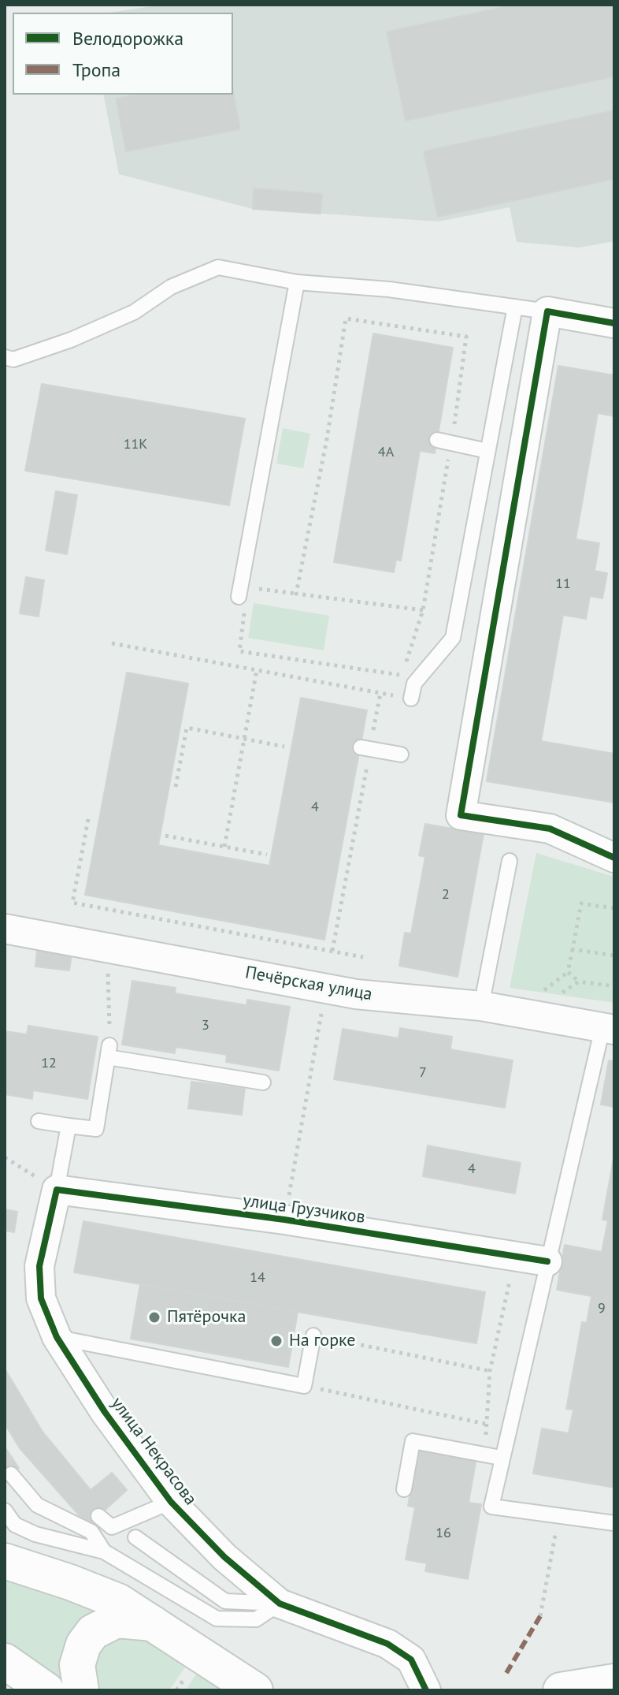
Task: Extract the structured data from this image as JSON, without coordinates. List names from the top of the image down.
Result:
{
  "streets": {
    "street": ["Печёрская улица", "улица Грузчиков", "улица Некрасова"]
  },
  "crossings": [
    ["улица Грузчиков", "улица Некрасова"]
  ],
  "places": ["Пятёрочка", "На горке"],
  "house_numbers": [
    "11К",
    "4А",
    "11",
    "4",
    "2",
    "3",
    "12",
    "7",
    "4",
    "14",
    "9",
    "16"
  ],
  "legend": ["Велодорожка", "Тропа"]
}
